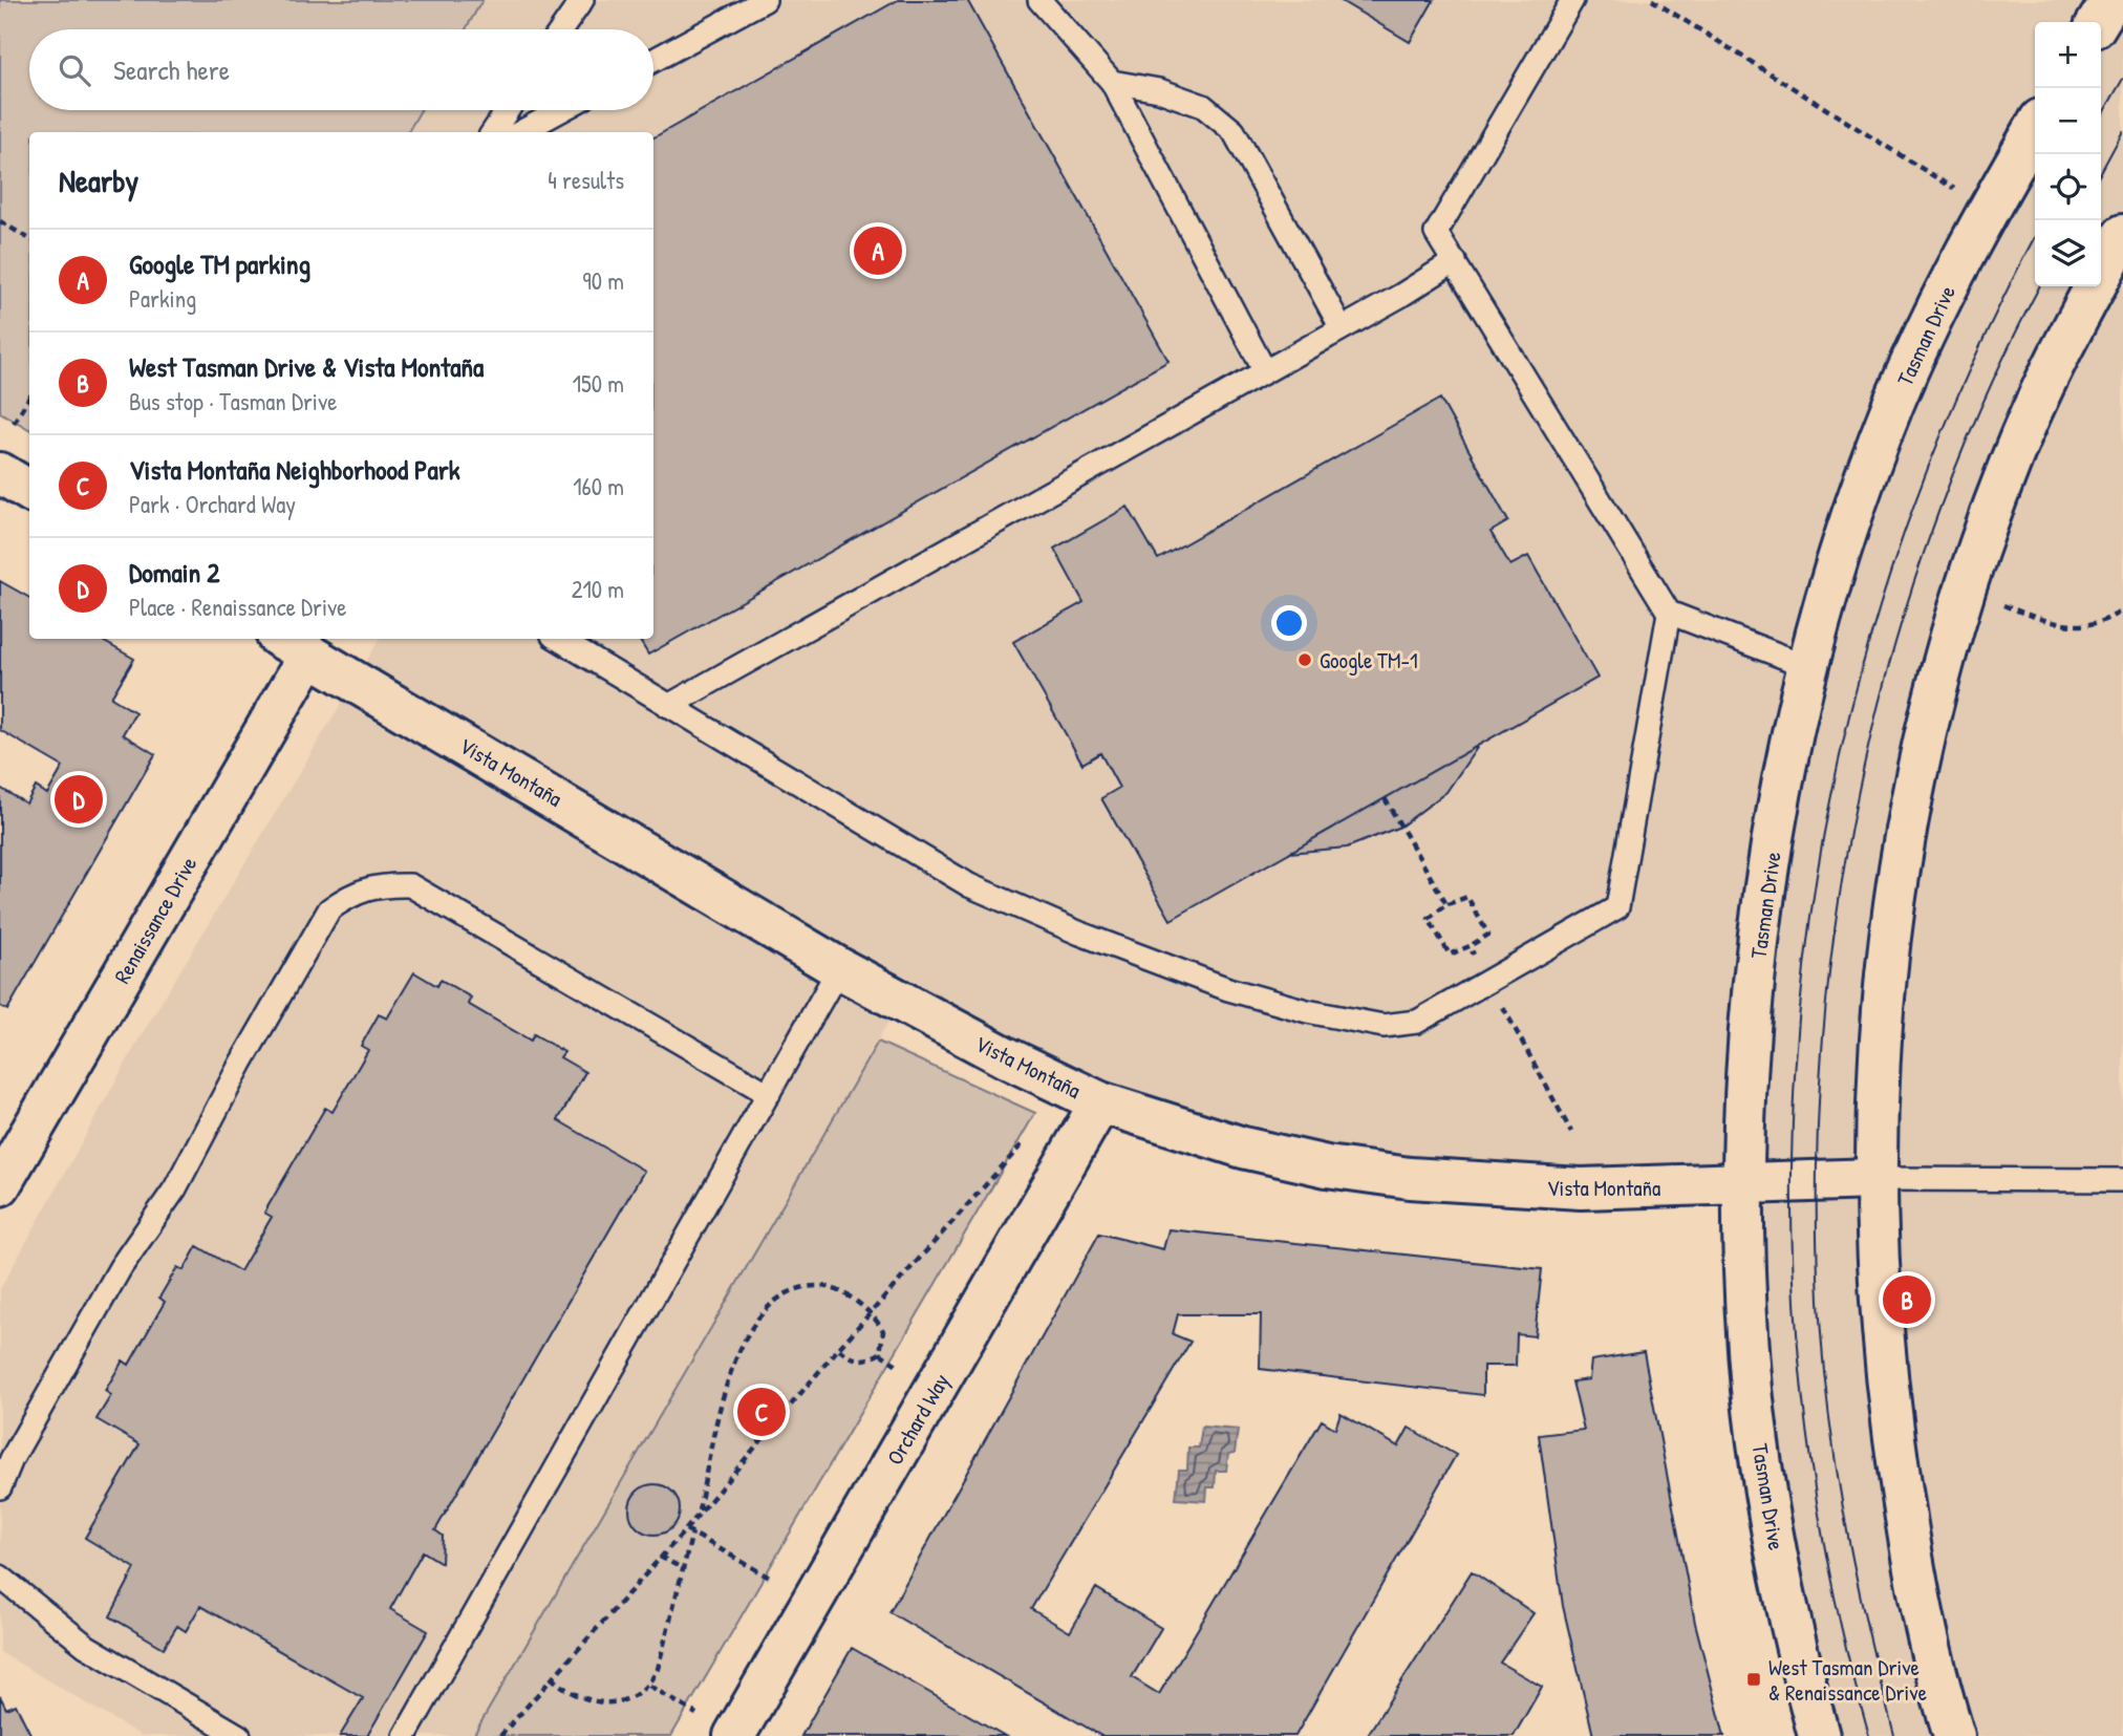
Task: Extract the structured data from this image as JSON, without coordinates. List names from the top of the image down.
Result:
{
  "streets": {
    "main road": [
      "Tasman Drive",
      "Vista Montaña",
      "Renaissance Drive",
      "Orchard Way"
    ]
  },
  "crossings": [
    ["Tasman Drive", "Vista Montaña"],
    ["Vista Montaña", "Renaissance Drive"],
    ["Vista Montaña", "Orchard Way"]
  ],
  "places": {
    "other": ["Google TM-1"],
    "transit": ["West Tasman Drive & Renaissance Drive"]
  },
  "page": {
    "map_buttons": ["+", "−"],
    "search": "Search here",
    "heading": ["Nearby", "4 results"],
    "pins": [
      "A",
      "D",
      "B",
      "C"
    ],
    "list": [
      {
        "mark": "A",
        "name": "Google TM parking",
        "note": "Parking",
        "value": "90 m"
      },
      {
        "mark": "B",
        "name": "West Tasman Drive & Vista Montaña",
        "note": "Bus stop · Tasman Drive",
        "value": "150 m"
      },
      {
        "mark": "C",
        "name": "Vista Montaña Neighborhood Park",
        "note": "Park · Orchard Way",
        "value": "160 m"
      },
      {
        "mark": "D",
        "name": "Domain 2",
        "note": "Place · Renaissance Drive",
        "value": "210 m"
      }
    ]
  }
}
